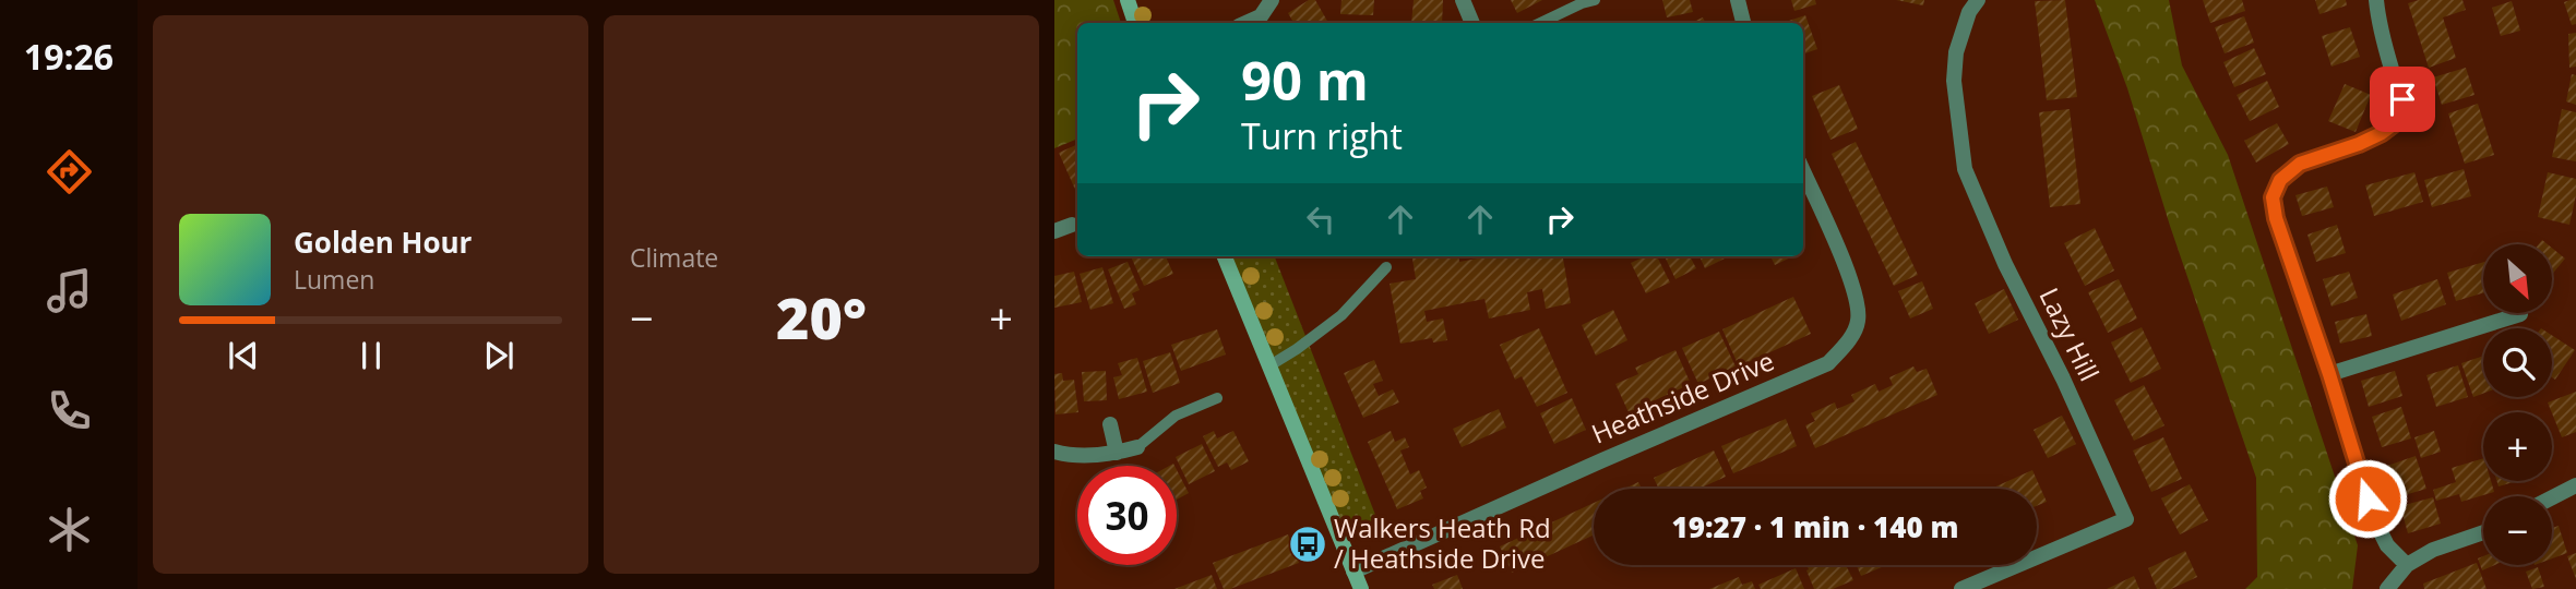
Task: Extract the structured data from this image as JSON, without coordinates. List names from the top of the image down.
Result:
{
  "streets": {
    "street": ["Lazy Hill", "Heathside Drive"]
  },
  "places": {
    "bus stop": ["Walkers Heath Rd / Heathside Drive"]
  },
  "north": "bottom right",
  "page": {
    "tabs": "19:26",
    "tile": "Climate",
    "turn": ["90 m", "Turn right"],
    "song": ["Golden Hour", "Lumen"],
    "map_buttons": ["+", "−"],
    "heat": ["−", "20°", "+"],
    "limit": "30",
    "trip": "19:27 · 1 min · 140 m"
  }
}
